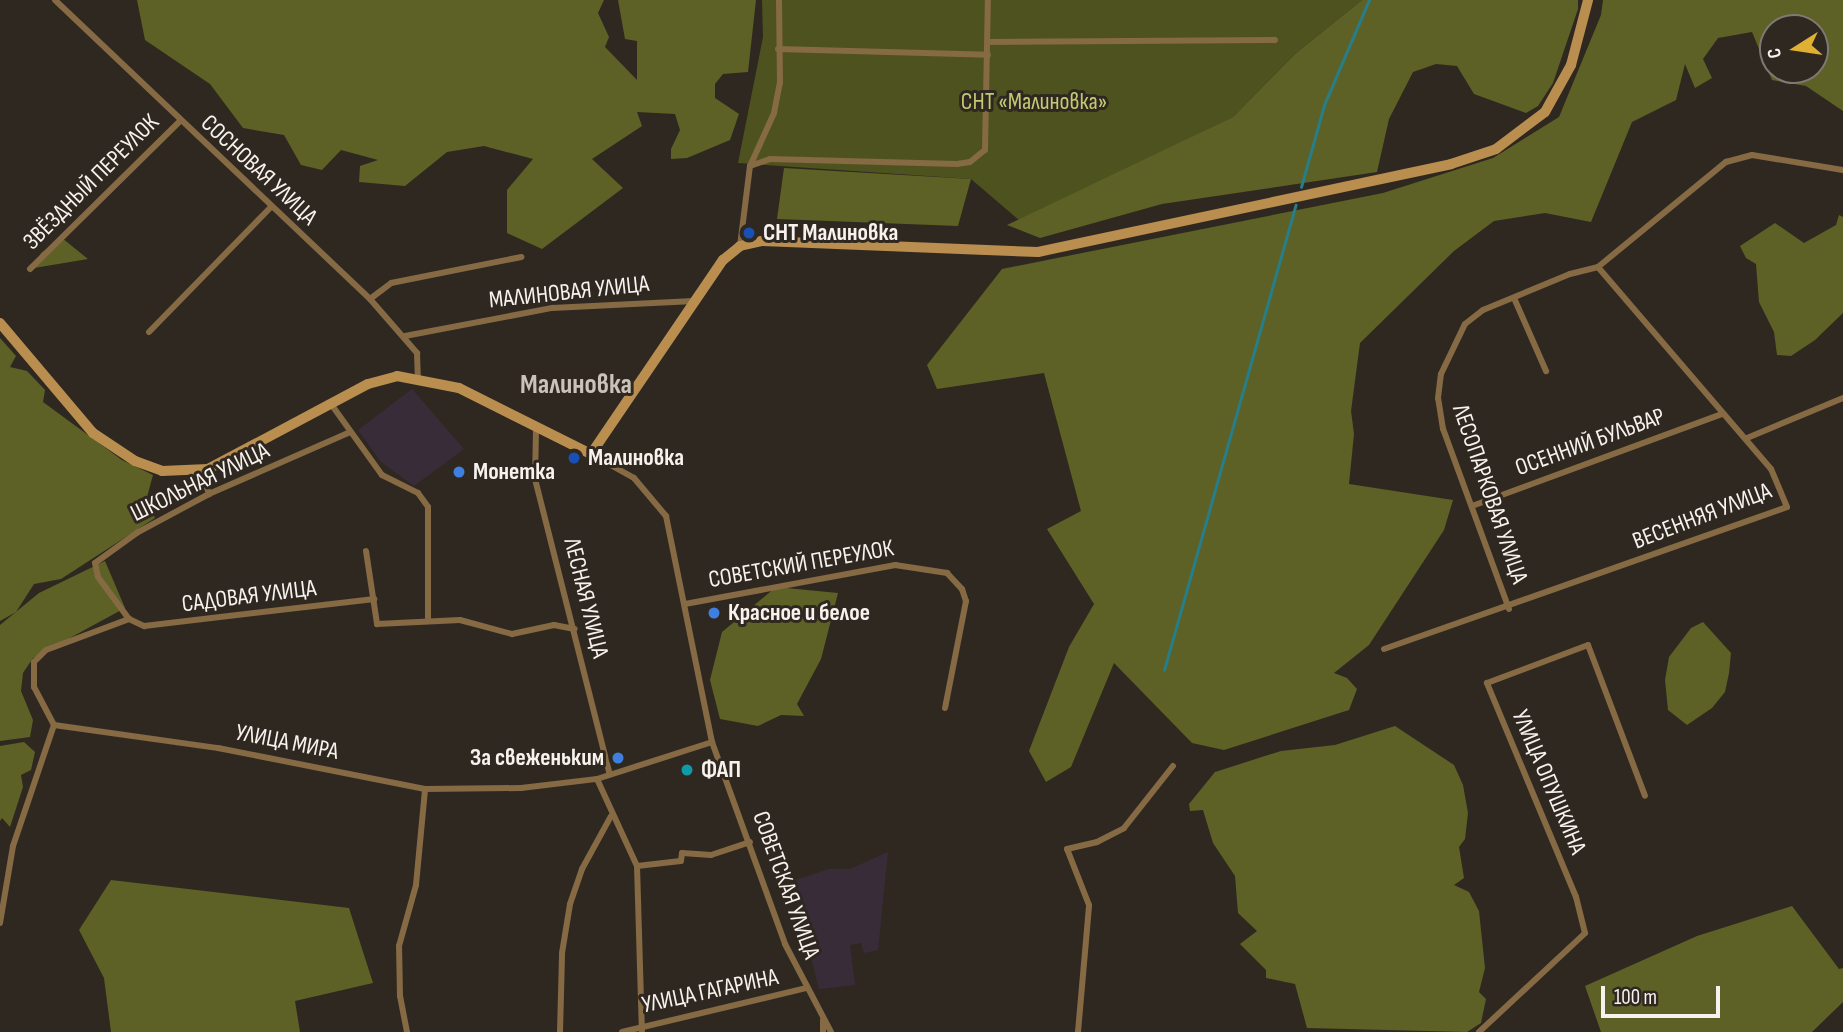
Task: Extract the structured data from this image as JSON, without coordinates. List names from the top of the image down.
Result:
{
  "streets": {
    "street": [
      "СОСНОВАЯ УЛИЦА",
      "ЗВЁЗДНЫЙ ПЕРЕУЛОК",
      "МАЛИНОВАЯ УЛИЦА",
      "ОСЕННИЙ БУЛЬВАР",
      "ШКОЛЬНАЯ УЛИЦА",
      "ЛЕСОПАРКОВАЯ УЛИЦА",
      "ВЕСЕННЯЯ УЛИЦА",
      "СОВЕТСКИЙ ПЕРЕУЛОК",
      "САДОВАЯ УЛИЦА",
      "ЛЕСНАЯ УЛИЦА",
      "УЛИЦА МИРА",
      "УЛИЦА ОПУШКИНА",
      "СОВЕТСКАЯ УЛИЦА",
      "УЛИЦА ГАГАРИНА"
    ]
  },
  "crossings": [
    ["СОСНОВАЯ УЛИЦА", "ЗВЁЗДНЫЙ ПЕРЕУЛОК"],
    ["СОСНОВАЯ УЛИЦА", "МАЛИНОВАЯ УЛИЦА"],
    ["ОСЕННИЙ БУЛЬВАР", "ЛЕСОПАРКОВАЯ УЛИЦА"],
    ["ОСЕННИЙ БУЛЬВАР", "ВЕСЕННЯЯ УЛИЦА"],
    ["ШКОЛЬНАЯ УЛИЦА", "САДОВАЯ УЛИЦА"],
    ["ЛЕСОПАРКОВАЯ УЛИЦА", "ВЕСЕННЯЯ УЛИЦА"],
    ["СОВЕТСКИЙ ПЕРЕУЛОК", "СОВЕТСКАЯ УЛИЦА"],
    ["ЛЕСНАЯ УЛИЦА", "УЛИЦА МИРА"],
    ["УЛИЦА МИРА", "СОВЕТСКАЯ УЛИЦА"],
    ["СОВЕТСКАЯ УЛИЦА", "УЛИЦА ГАГАРИНА"]
  ],
  "districts": ["Малиновка"],
  "parks": ["СНТ «Малиновка»"],
  "places": [
    "СНТ Малиновка",
    "Малиновка",
    "Монетка",
    "Красное и белое",
    "За свеженьким",
    "ФАП"
  ],
  "scale_bar": "100 m",
  "north": "left"
}
